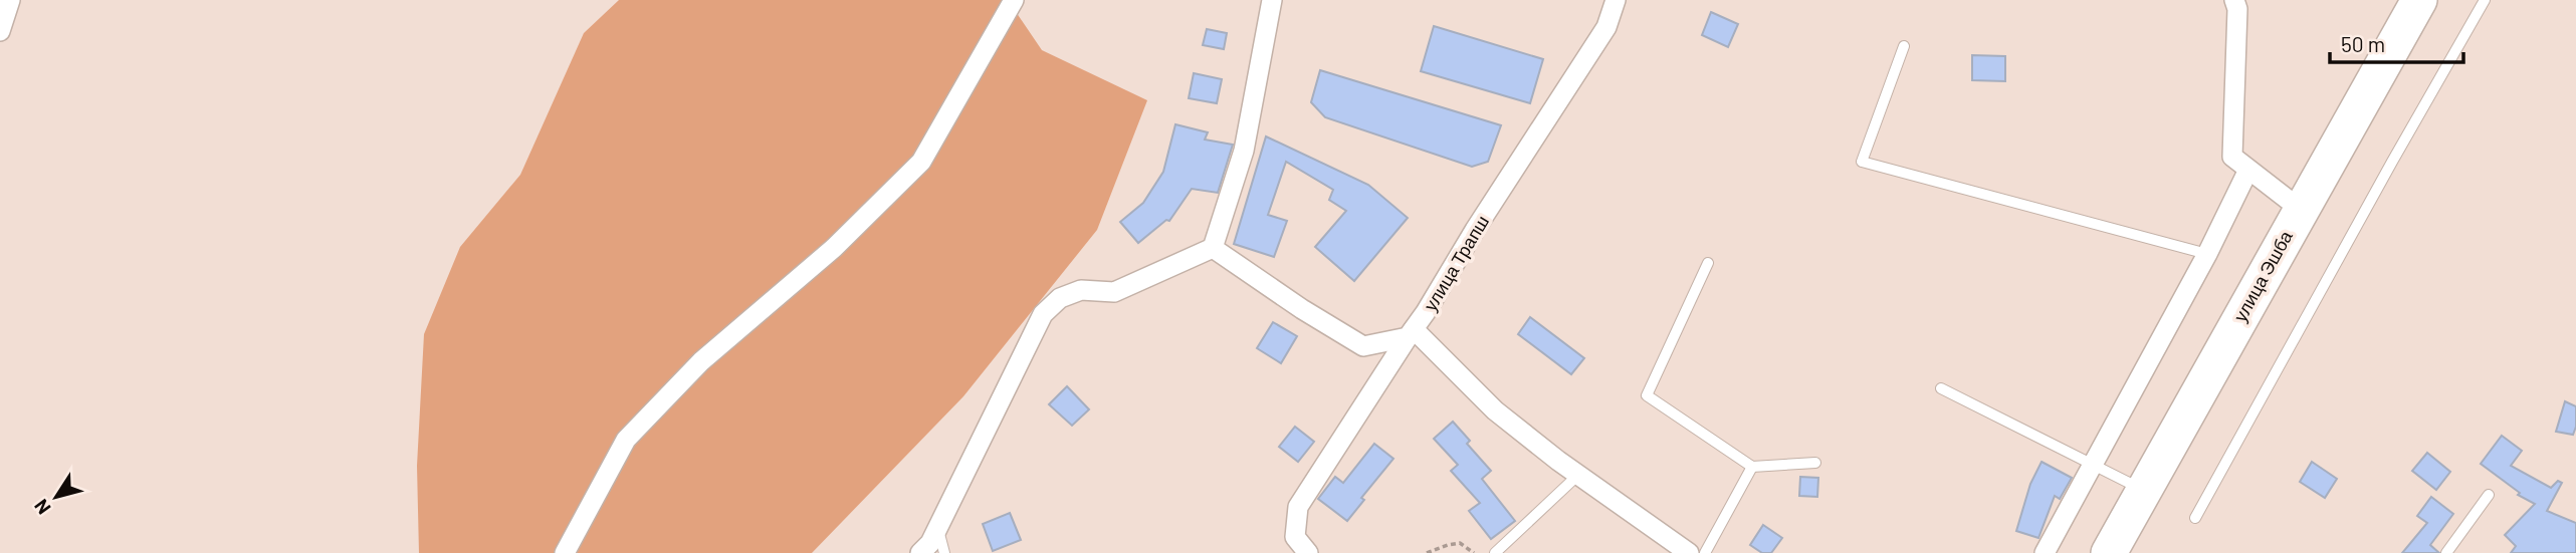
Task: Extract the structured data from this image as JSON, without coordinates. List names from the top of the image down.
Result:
{
  "streets": {
    "highway": ["улица Эшба"],
    "street": ["улица Трапш"]
  },
  "scale_bar": "50 m",
  "north": "bottom left"
}
